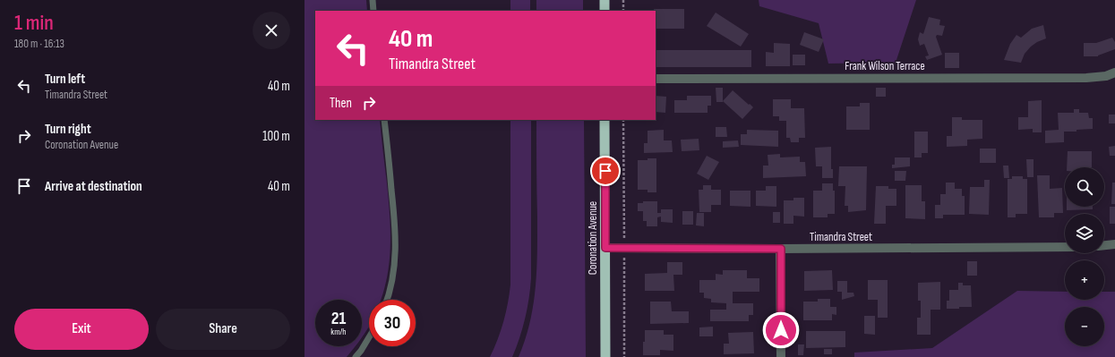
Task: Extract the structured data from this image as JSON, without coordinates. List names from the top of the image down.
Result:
{
  "streets": {
    "highway": ["Coronation Avenue"],
    "street": ["Frank Wilson Terrace", "Timandra Street"]
  },
  "crossings": [
    ["Timandra Street", "Coronation Avenue"]
  ],
  "page": {
    "heading": ["1 min", "180 m · 16:13"],
    "turn": ["40 m", "Timandra Street"],
    "list": [
      {
        "name": "Turn left",
        "note": "Timandra Street",
        "value": "40 m"
      },
      {
        "name": "Turn right",
        "note": "Coronation Avenue",
        "value": "100 m"
      },
      {
        "name": "Arrive at destination",
        "value": "40 m"
      }
    ],
    "then": "Then",
    "map_buttons": ["+", "−"],
    "speed": "21 km/h",
    "limit": "30",
    "buttons": ["Exit", "Share"]
  }
}
